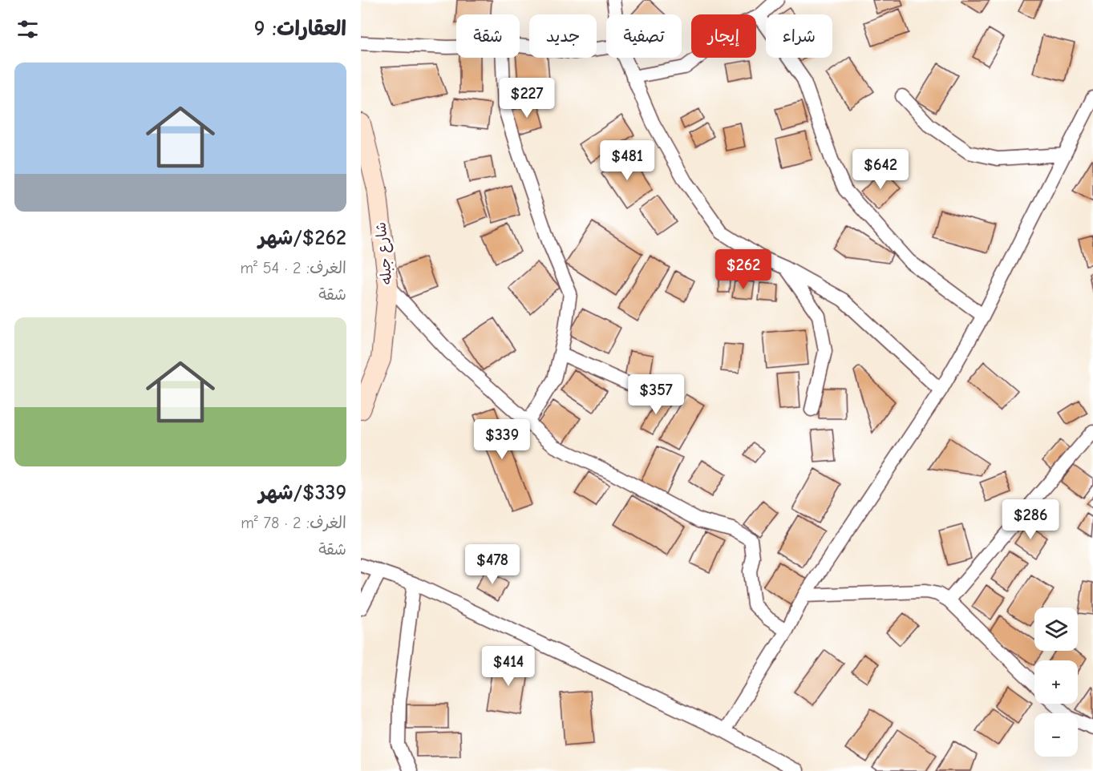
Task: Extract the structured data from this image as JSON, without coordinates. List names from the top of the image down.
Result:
{
  "streets": {
    "main road": ["شارع جبله"]
  },
  "page": {
    "heading": "العقارات: 9",
    "chip": [
      "شراء",
      "إيجار",
      "تصفية",
      "جديد",
      "شقة"
    ],
    "list": [
      {
        "name": "$262/شهر",
        "note": "الغرف: 2 · 54 m² · شقة"
      },
      {
        "name": "$339/شهر",
        "note": "الغرف: 2 · 78 m² · شقة"
      }
    ],
    "price": [
      "$227",
      "$481",
      "$642",
      "$262",
      "$357",
      "$339",
      "$286",
      "$478",
      "$414"
    ],
    "map_buttons": ["+", "−"]
  }
}
